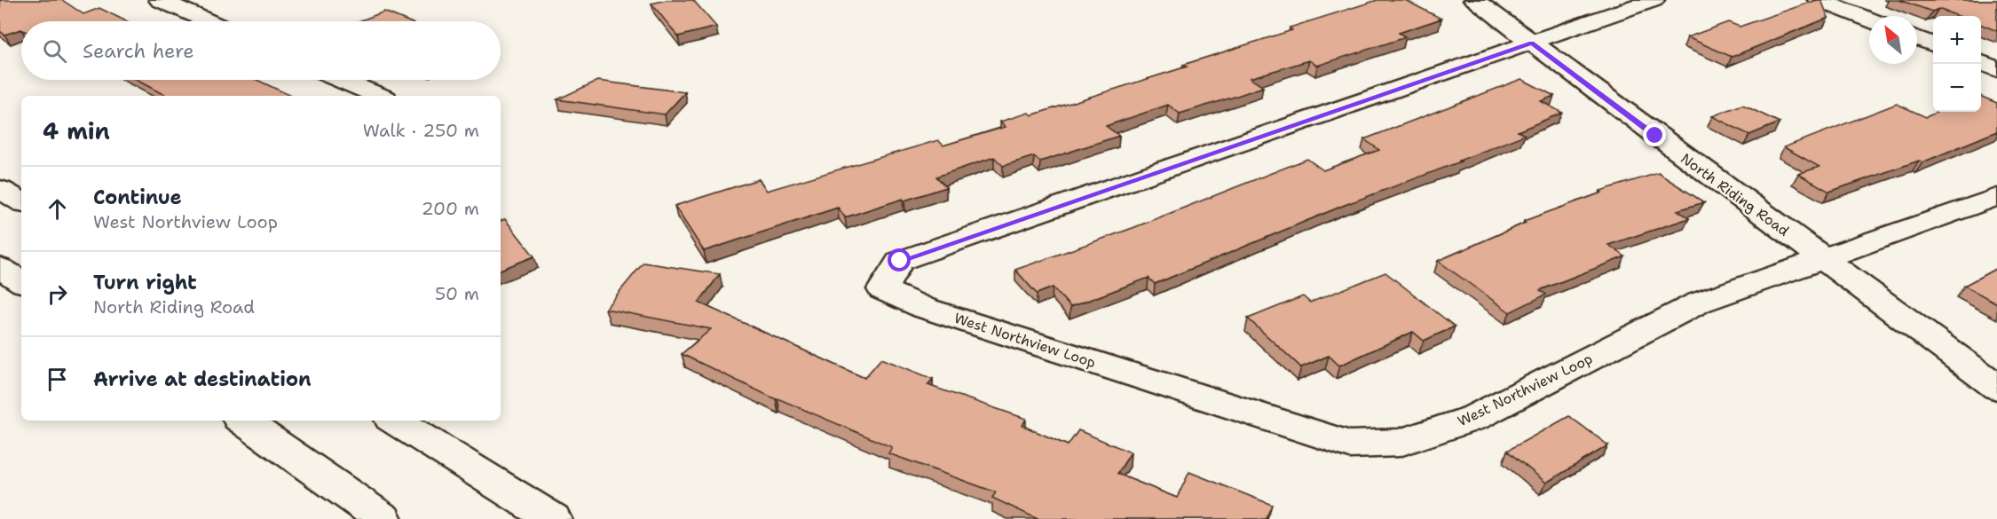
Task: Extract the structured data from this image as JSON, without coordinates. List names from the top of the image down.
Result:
{
  "streets": {
    "main road": ["North Riding Road", "West Northview Loop"]
  },
  "crossings": [
    ["North Riding Road", "West Northview Loop"]
  ],
  "north": "top left",
  "page": {
    "map_buttons": ["+", "−"],
    "search": "Search here",
    "heading": ["4 min", "Walk · 250 m"],
    "list": [
      ["Continue", "West Northview Loop", "200 m"],
      ["Turn right", "North Riding Road", "50 m"],
      "Arrive at destination"
    ]
  }
}
